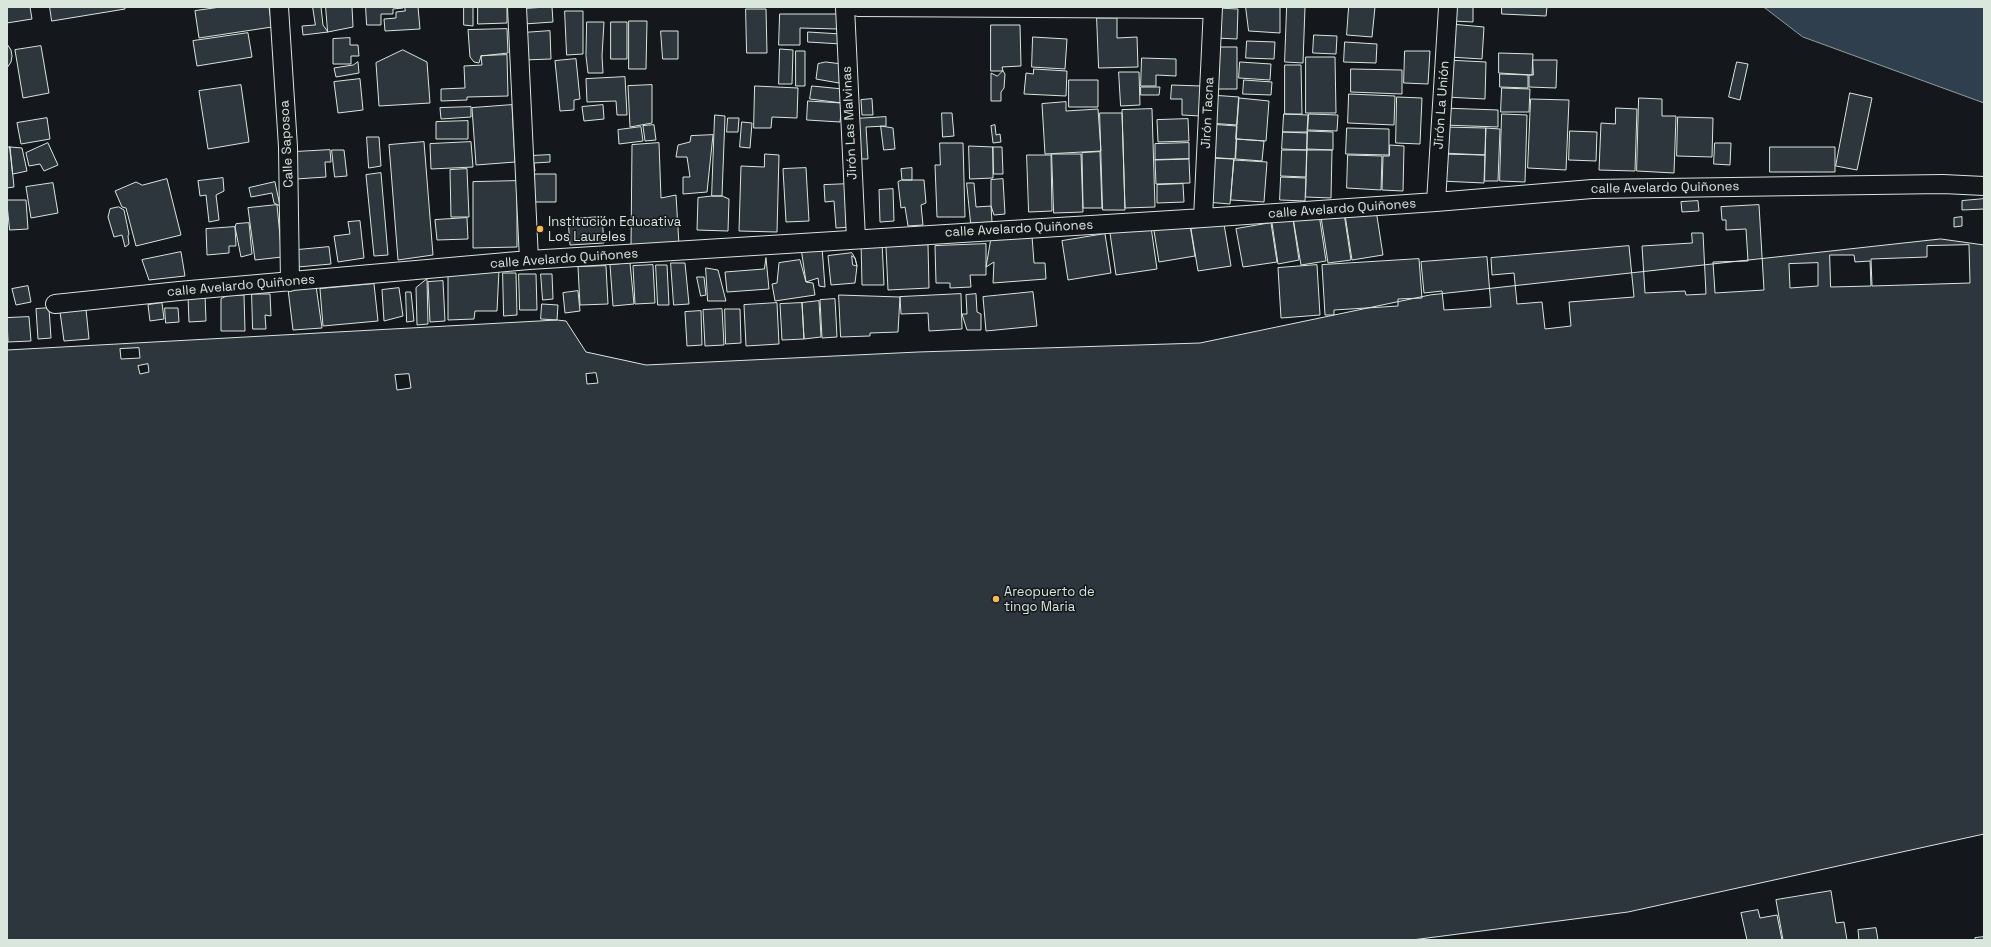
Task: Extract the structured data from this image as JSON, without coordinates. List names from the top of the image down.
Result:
{
  "streets": {
    "street": [
      "Jirón La Unión",
      "Jirón Tacna",
      "Jirón Las Malvinas",
      "Calle Saposoa",
      "calle Avelardo Quiñones"
    ]
  },
  "crossings": [
    ["Jirón La Unión", "calle Avelardo Quiñones"],
    ["Jirón Tacna", "calle Avelardo Quiñones"],
    ["Jirón Las Malvinas", "calle Avelardo Quiñones"],
    ["Calle Saposoa", "calle Avelardo Quiñones"]
  ],
  "places": ["Institución Educativa Los Laureles", "Areopuerto de tingo Maria"]
}
